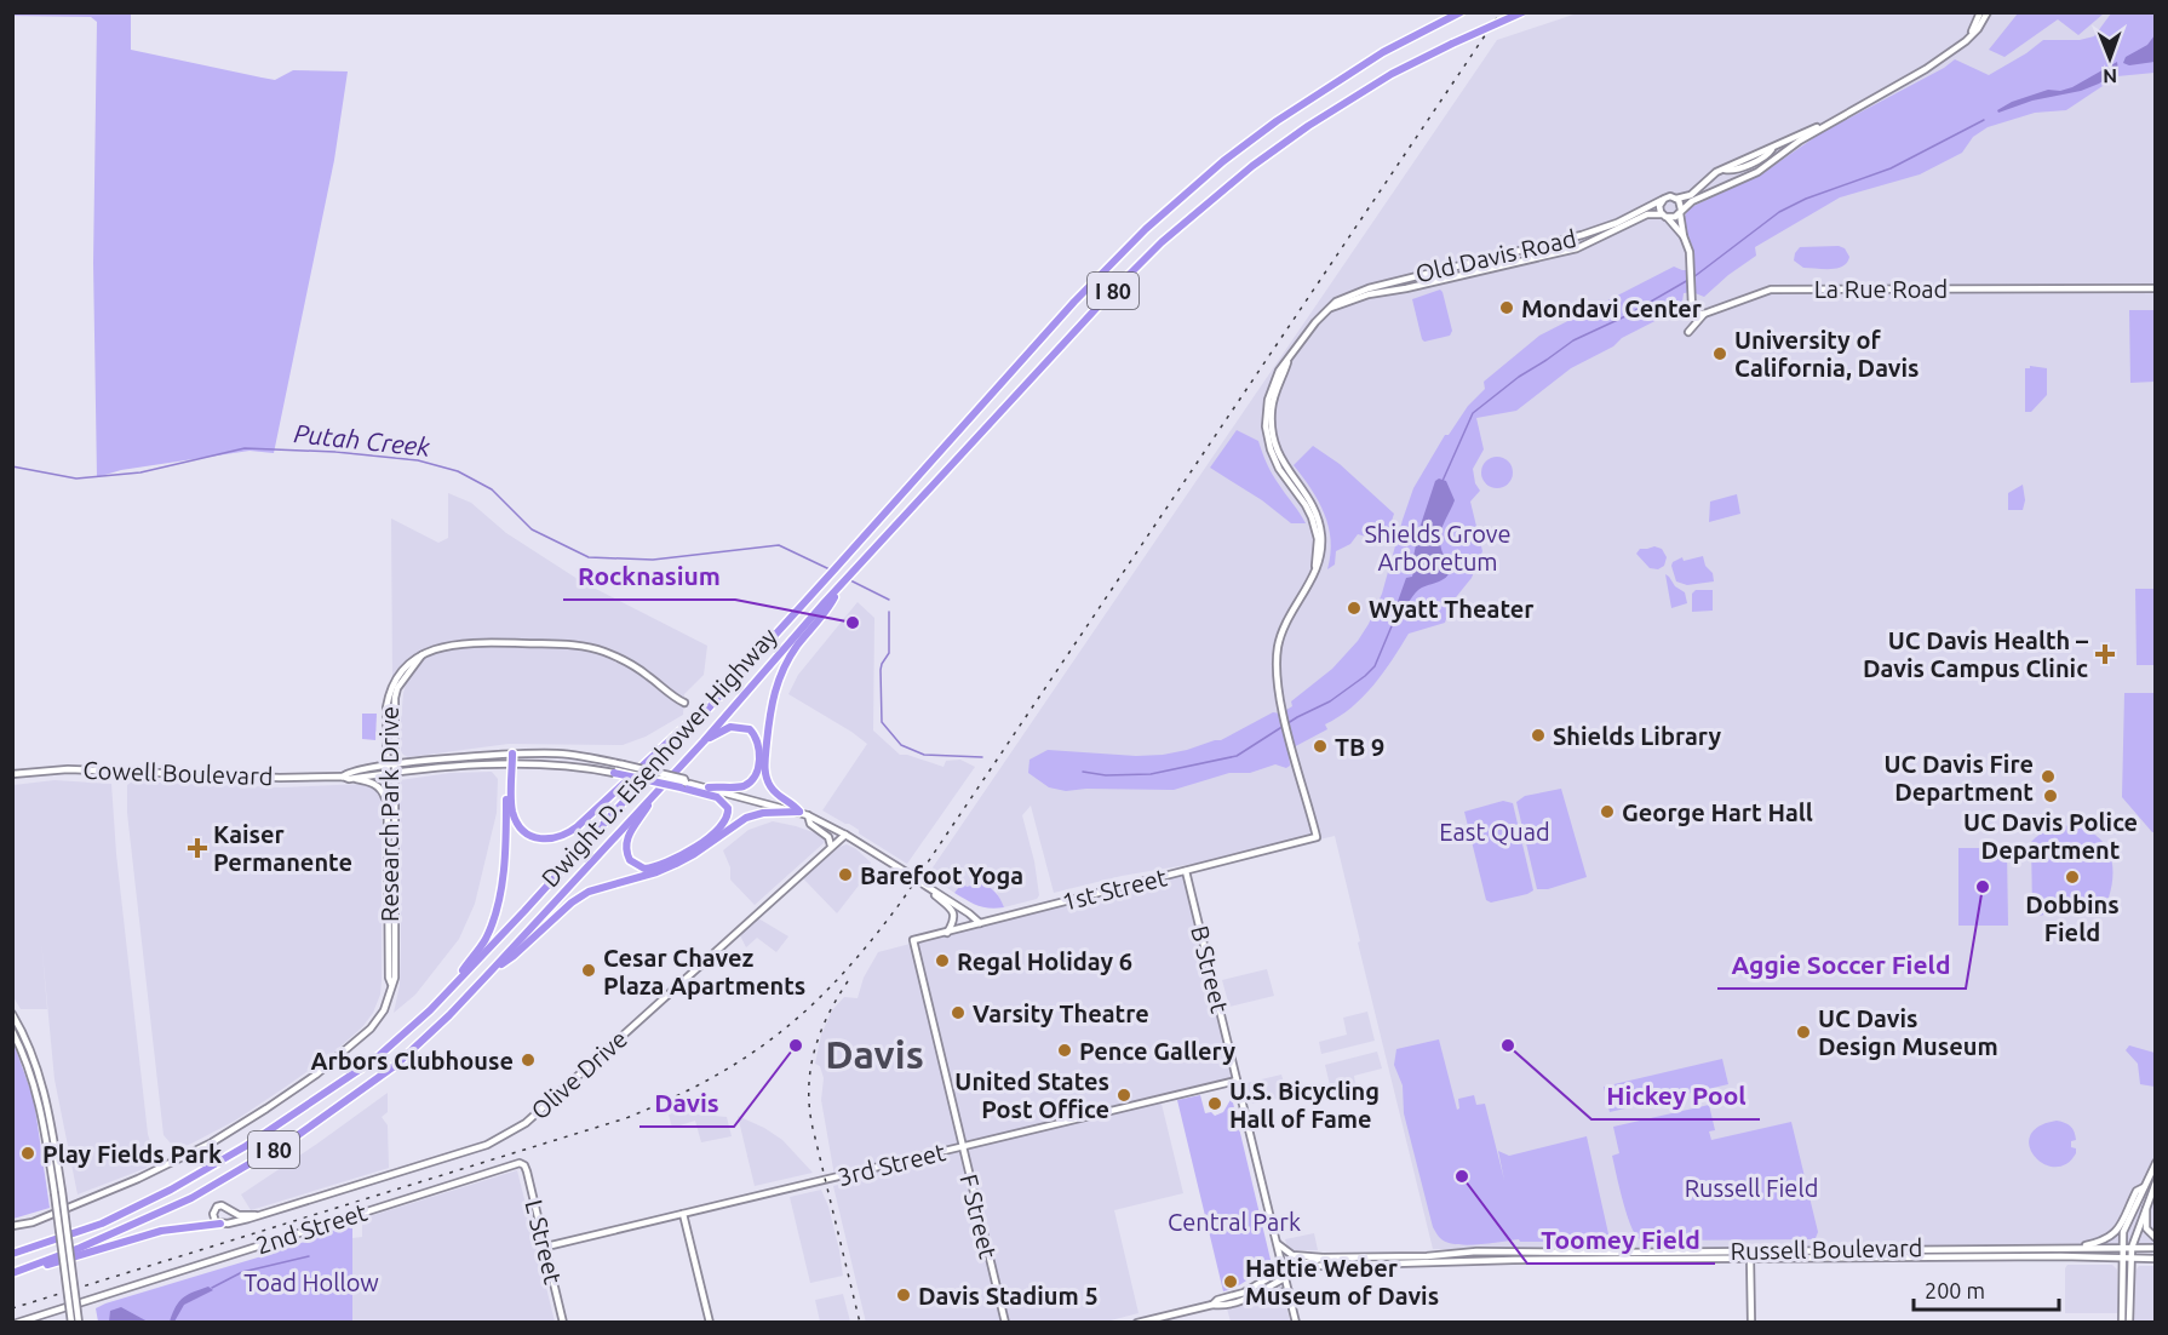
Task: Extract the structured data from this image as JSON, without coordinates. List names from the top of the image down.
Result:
{
  "streets": {
    "highway": ["I 80", "Dwight D. Eisenhower Highway"],
    "street": [
      "Old Davis Road",
      "La Rue Road",
      "Cowell Boulevard",
      "Research Park Drive",
      "1st Street",
      "B Street",
      "Olive Drive",
      "3rd Street",
      "F Street",
      "2nd Street",
      "L Street",
      "Russell Boulevard"
    ]
  },
  "crossings": [
    ["Old Davis Road", "1st Street"],
    ["Cowell Boulevard", "Research Park Drive"],
    ["1st Street", "B Street"],
    ["1st Street", "F Street"],
    ["B Street", "3rd Street"],
    ["B Street", "Russell Boulevard"],
    ["3rd Street", "F Street"],
    ["3rd Street", "L Street"],
    ["2nd Street", "L Street"]
  ],
  "districts": ["Davis"],
  "water": ["Putah Creek"],
  "parks": [
    "Shields Grove Arboretum",
    "East Quad",
    "Russell Field",
    "Central Park",
    "Toad Hollow"
  ],
  "places": {
    "other": [
      "Mondavi Center",
      "University of California, Davis",
      "Wyatt Theater",
      "Rocknasium",
      "Shields Library",
      "TB 9",
      "UC Davis Fire Department",
      "UC Davis Police Department",
      "George Hart Hall",
      "Barefoot Yoga",
      "Dobbins Field",
      "Aggie Soccer Field",
      "Regal Holiday 6",
      "Cesar Chavez Plaza Apartments",
      "Varsity Theatre",
      "UC Davis Design Museum",
      "Davis",
      "Hickey Pool",
      "Pence Gallery",
      "Arbors Clubhouse",
      "United States Post Office",
      "U.S. Bicycling Hall of Fame",
      "Play Fields Park",
      "Toomey Field",
      "Hattie Weber Museum of Davis",
      "Davis Stadium 5"
    ],
    "health": ["UC Davis Health – Davis Campus Clinic", "Kaiser Permanente"]
  },
  "scale_bar": "200 m",
  "north": "bottom"
}
